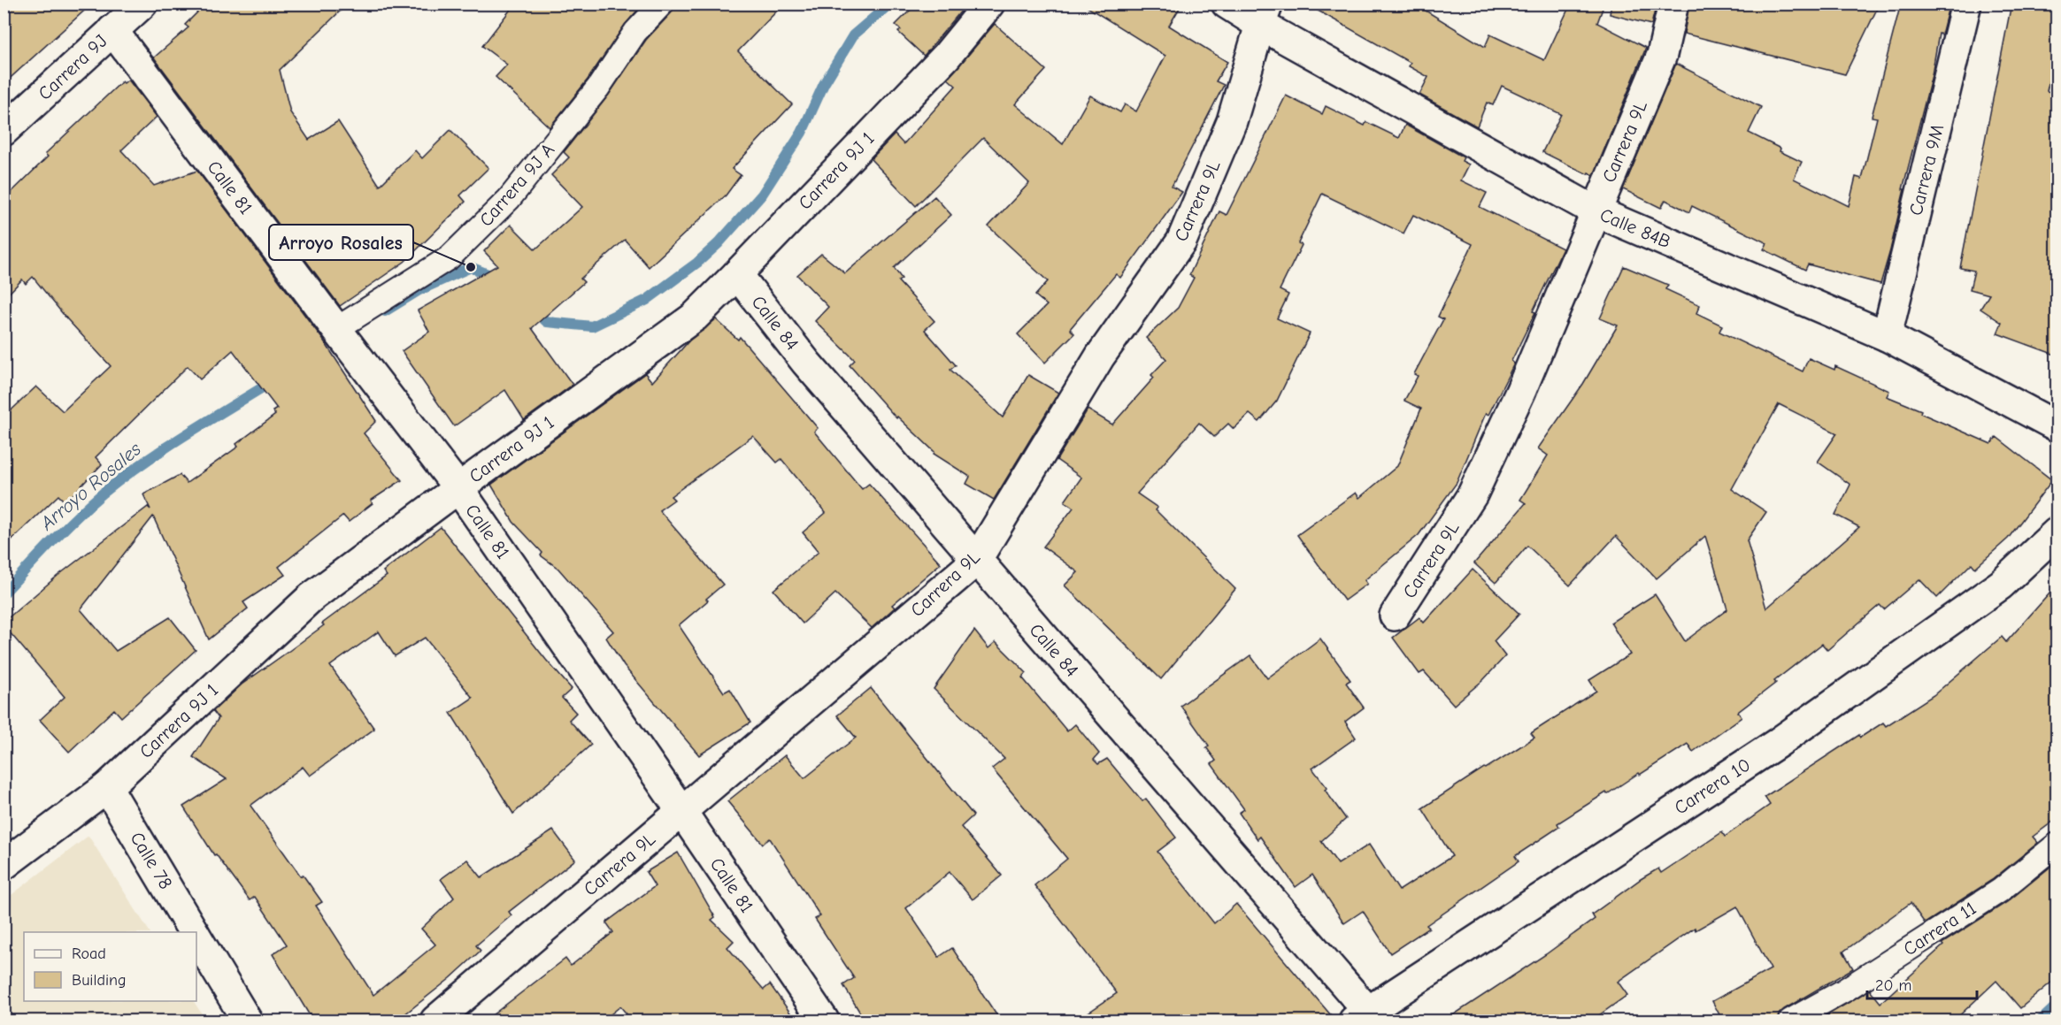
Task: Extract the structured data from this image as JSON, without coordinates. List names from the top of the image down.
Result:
{
  "streets": {
    "street": [
      "Carrera 9J",
      "Carrera 9L",
      "Carrera 9M",
      "Carrera 9J 1",
      "Calle 81",
      "Calle 84B",
      "Calle 84",
      "Carrera 10",
      "Calle 78"
    ],
    "lane": ["Carrera 9J A", "Carrera 11"]
  },
  "crossings": [
    ["Carrera 9J", "Calle 81"],
    ["Carrera 9L", "Calle 81"],
    ["Carrera 9L", "Calle 84B"],
    ["Carrera 9L", "Calle 84"],
    ["Carrera 9M", "Calle 84B"],
    ["Carrera 9J 1", "Calle 81"],
    ["Carrera 9J 1", "Calle 84"],
    ["Carrera 9J 1", "Calle 78"],
    ["Carrera 9J A", "Calle 81"],
    ["Calle 84", "Carrera 10"]
  ],
  "water": ["Arroyo Rosales"],
  "places": ["Arroyo Rosales"],
  "legend": ["Road", "Building"],
  "scale_bar": "20 m"
}
